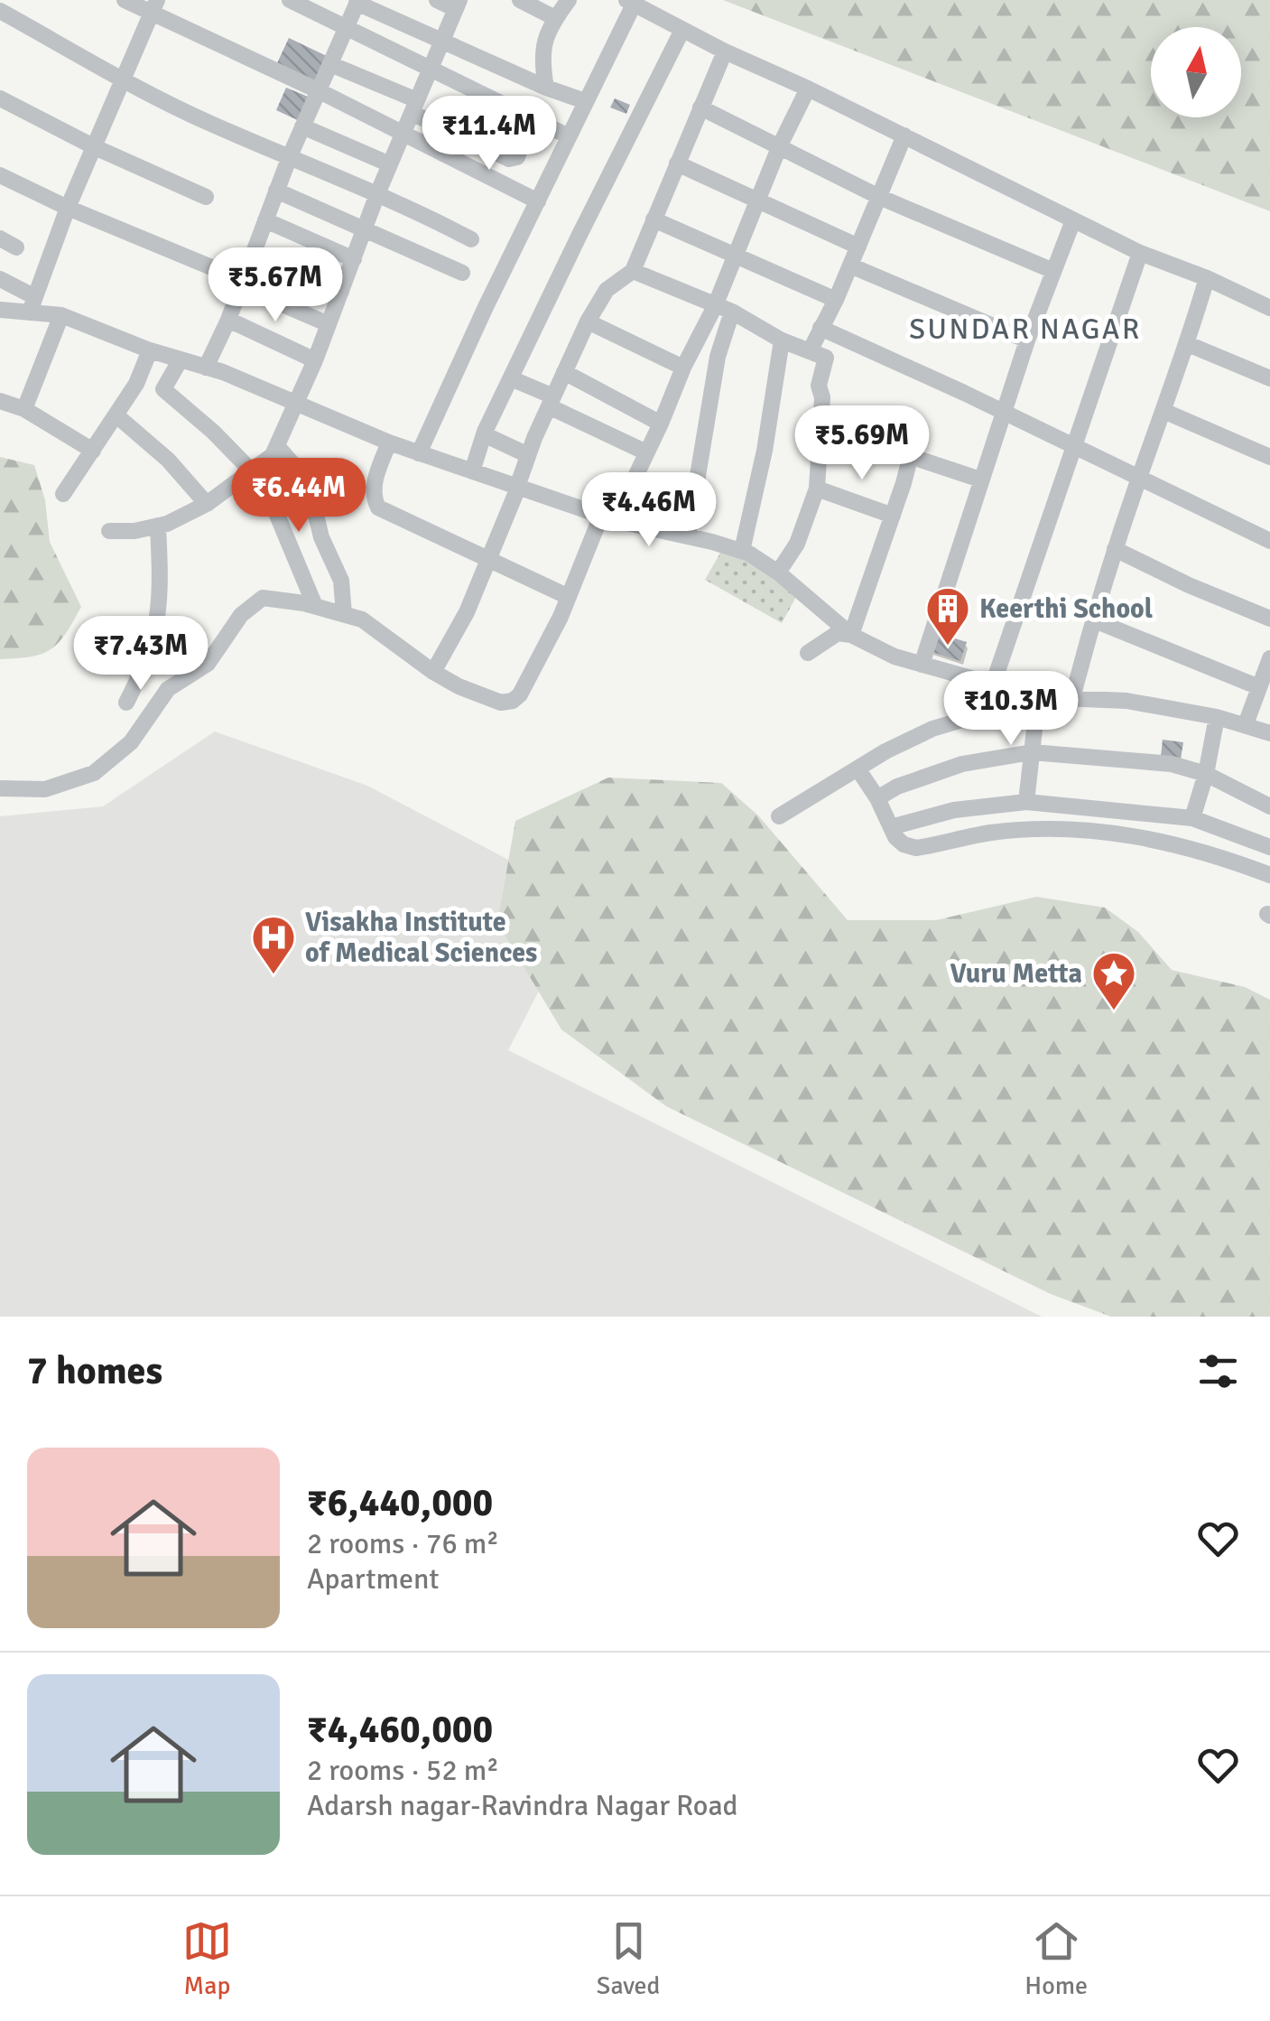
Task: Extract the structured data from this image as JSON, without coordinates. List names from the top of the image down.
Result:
{
  "districts": ["SUNDAR NAGAR"],
  "places": {
    "building": ["Keerthi School"],
    "hospital": ["Visakha Institute of Medical Sciences"],
    "place": ["Vuru Metta"]
  },
  "north": "top",
  "page": {
    "price": [
      "₹11.4M",
      "₹5.67M",
      "₹5.69M",
      "₹6.44M",
      "₹4.46M",
      "₹7.43M",
      "₹10.3M"
    ],
    "heading": "7 homes",
    "list": [
      {
        "name": "₹6,440,000",
        "note": "2 rooms · 76 m² · Apartment"
      },
      {
        "name": "₹4,460,000",
        "note": "2 rooms · 52 m² · Adarsh nagar-Ravindra Nagar Road"
      }
    ],
    "tabs": ["Map", "Saved", "Home"]
  }
}
